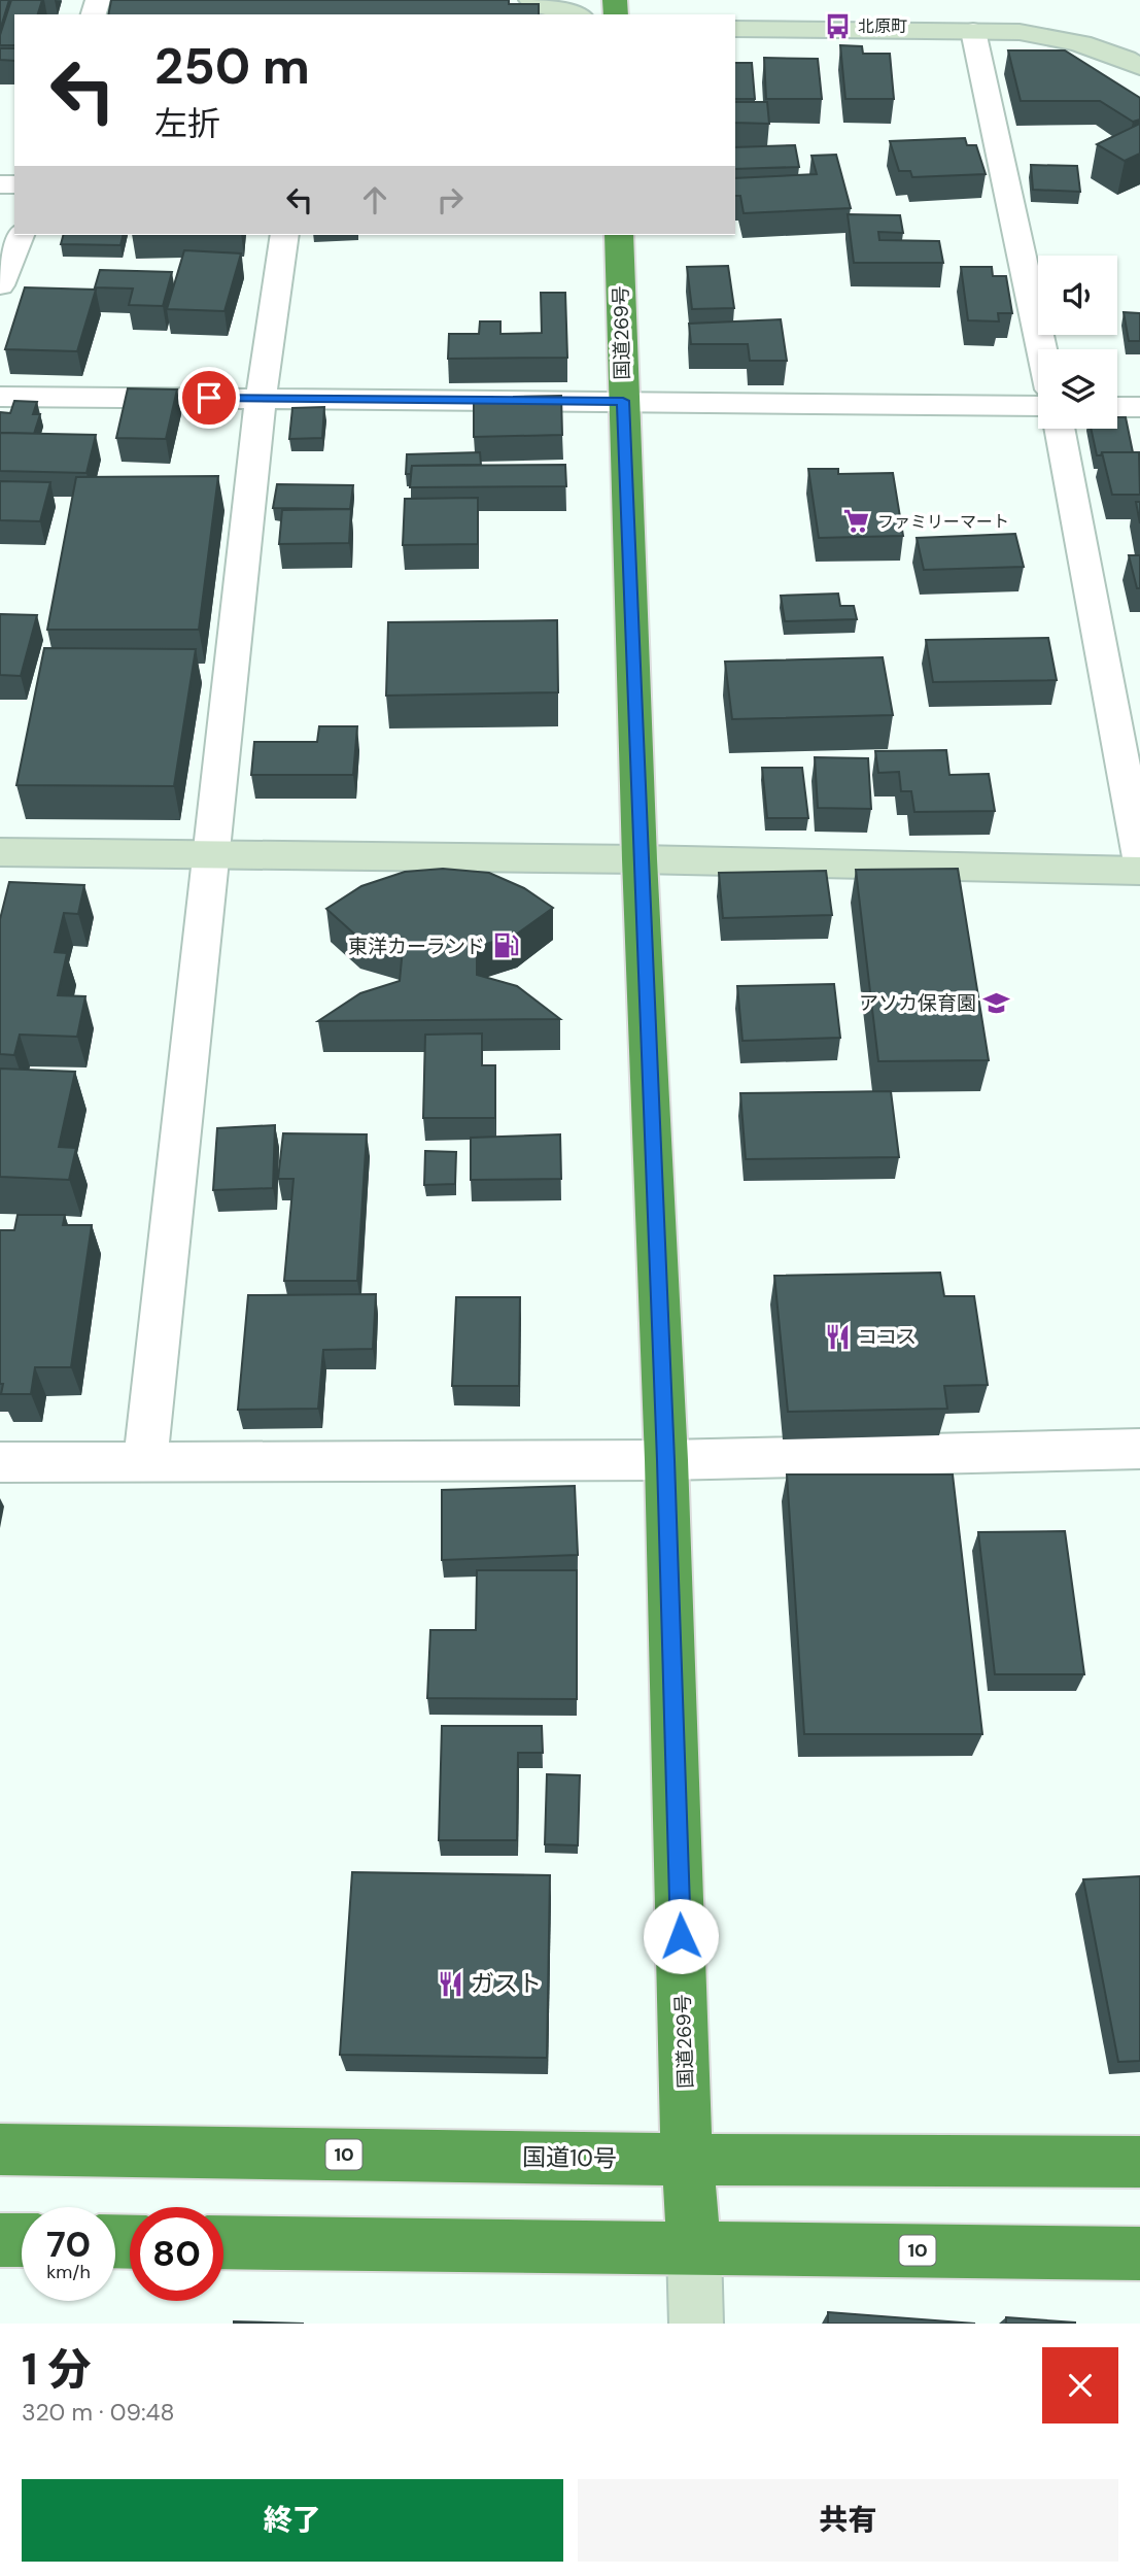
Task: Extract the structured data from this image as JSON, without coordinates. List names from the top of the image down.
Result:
{
  "streets": {
    "highway": ["国道269号", "10", "国道10号"]
  },
  "crossings": [
    ["国道269号", "10"],
    ["国道269号", "国道10号"]
  ],
  "places": {
    "bus stop": ["北原町"],
    "supermarket": ["ファミリーマート"],
    "fuel station": ["東洋カーランド"],
    "school or university": ["アソカ保育園"],
    "restaurant": ["ココス", "ガスト"]
  },
  "page": {
    "turn": ["250 m", "左折"],
    "speed": "70 km/h",
    "limit": "80",
    "heading": ["1 分", "320 m · 09:48"],
    "buttons": ["終了", "共有"]
  }
}
